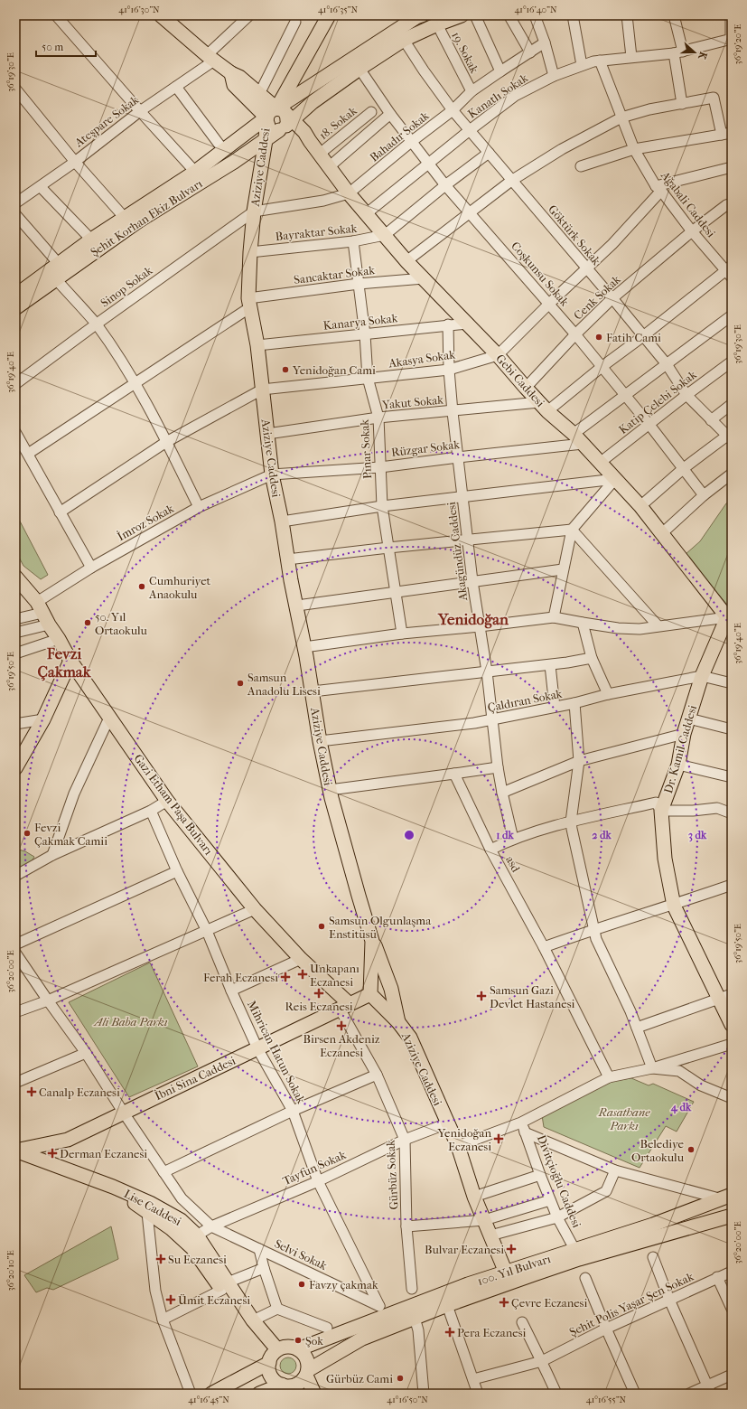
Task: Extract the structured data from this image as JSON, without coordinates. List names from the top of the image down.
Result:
{
  "streets": {
    "main road": [
      "Aziziye Caddesi",
      "Şehit Korhan Ekiz Bulvarı",
      "Gebi Caddesi",
      "Dr. Kamil Caddesi",
      "Gazi Etham Paşa Bulvarı",
      "İbni Sina Caddesi",
      "Lise Caddesi",
      "100. Yıl Bulvarı"
    ],
    "street": [
      "19. Sokak",
      "Kanatlı Sokak",
      "Ateşpare Sokak",
      "18. Sokak",
      "Bahadır Sokak",
      "Ağabali Caddesi",
      "Bayraktar Sokak",
      "Göktürk Sokak",
      "Coşkunsu Sokak",
      "Sancaktar Sokak",
      "Sinop Sokak",
      "Cenk Sokak",
      "Kanarya Sokak",
      "Akasya Sokak",
      "Yakut Sokak",
      "Katip Çelebi Sokak",
      "Rüzgar Sokak",
      "Pınar Sokak",
      "İmroz Sokak",
      "Akagündüz Caddesi",
      "Çaldıran Sokak",
      "asd",
      "Mihrican Hatun Sokak",
      "Tayfun Sokak",
      "Gürbüz Sokak",
      "Divitçioğlu Caddesi",
      "Selvi Sokak",
      "Şehit Polis Yaşar Şen Sokak"
    ]
  },
  "crossings": [
    ["19. Sokak", "Bahadır Sokak"],
    ["19. Sokak", "Şehit Korhan Ekiz Bulvarı"],
    ["Kanatlı Sokak", "Ağabali Caddesi"],
    ["Kanatlı Sokak", "Göktürk Sokak"],
    ["Kanatlı Sokak", "Coşkunsu Sokak"],
    ["Kanatlı Sokak", "Gebi Caddesi"],
    ["Ateşpare Sokak", "Gebi Caddesi"],
    ["18. Sokak", "Gebi Caddesi"],
    ["Bahadır Sokak", "Aziziye Caddesi"],
    ["Bahadır Sokak", "Göktürk Sokak"],
    ["Bahadır Sokak", "Coşkunsu Sokak"],
    ["Bahadır Sokak", "Sinop Sokak"],
    ["Bahadır Sokak", "Gebi Caddesi"],
    ["Aziziye Caddesi", "Şehit Korhan Ekiz Bulvarı"],
    ["Aziziye Caddesi", "Bayraktar Sokak"],
    ["Aziziye Caddesi", "Sancaktar Sokak"],
    ["Aziziye Caddesi", "Sinop Sokak"],
    ["Aziziye Caddesi", "Kanarya Sokak"],
    ["Aziziye Caddesi", "Akasya Sokak"],
    ["Aziziye Caddesi", "Yakut Sokak"],
    ["Aziziye Caddesi", "Rüzgar Sokak"],
    ["Aziziye Caddesi", "İmroz Sokak"],
    ["Aziziye Caddesi", "Çaldıran Sokak"],
    ["Aziziye Caddesi", "İbni Sina Caddesi"],
    ["Aziziye Caddesi", "Tayfun Sokak"],
    ["Aziziye Caddesi", "100. Yıl Bulvarı"],
    ["Ağabali Caddesi", "Cenk Sokak"],
    ["Şehit Korhan Ekiz Bulvarı", "Göktürk Sokak"],
    ["Şehit Korhan Ekiz Bulvarı", "Coşkunsu Sokak"],
    ["Şehit Korhan Ekiz Bulvarı", "Gebi Caddesi"],
    ["Bayraktar Sokak", "Gebi Caddesi"],
    ["Bayraktar Sokak", "Pınar Sokak"],
    ["Göktürk Sokak", "Cenk Sokak"],
    ["Göktürk Sokak", "Katip Çelebi Sokak"],
    ["Coşkunsu Sokak", "Cenk Sokak"],
    ["Coşkunsu Sokak", "Katip Çelebi Sokak"],
    ["Sancaktar Sokak", "Gebi Caddesi"],
    ["Sancaktar Sokak", "Pınar Sokak"],
    ["Cenk Sokak", "Gebi Caddesi"],
    ["Kanarya Sokak", "Gebi Caddesi"],
    ["Kanarya Sokak", "Pınar Sokak"],
    ["Kanarya Sokak", "Akagündüz Caddesi"],
    ["Akasya Sokak", "Gebi Caddesi"],
    ["Akasya Sokak", "Pınar Sokak"],
    ["Akasya Sokak", "Akagündüz Caddesi"],
    ["Gebi Caddesi", "Yakut Sokak"],
    ["Gebi Caddesi", "Katip Çelebi Sokak"],
    ["Gebi Caddesi", "Rüzgar Sokak"],
    ["Gebi Caddesi", "Dr. Kamil Caddesi"],
    ["Yakut Sokak", "Pınar Sokak"],
    ["Yakut Sokak", "Akagündüz Caddesi"],
    ["Rüzgar Sokak", "Pınar Sokak"],
    ["Rüzgar Sokak", "İmroz Sokak"],
    ["Rüzgar Sokak", "Akagündüz Caddesi"],
    ["İmroz Sokak", "Gazi Etham Paşa Bulvarı"],
    ["Akagündüz Caddesi", "Çaldıran Sokak"],
    ["Çaldıran Sokak", "Dr. Kamil Caddesi"],
    ["Gazi Etham Paşa Bulvarı", "İbni Sina Caddesi"],
    ["Gazi Etham Paşa Bulvarı", "Gürbüz Sokak"],
    ["Mihrican Hatun Sokak", "İbni Sina Caddesi"],
    ["Mihrican Hatun Sokak", "Tayfun Sokak"],
    ["Mihrican Hatun Sokak", "Selvi Sokak"],
    ["İbni Sina Caddesi", "Gürbüz Sokak"],
    ["İbni Sina Caddesi", "Lise Caddesi"],
    ["Tayfun Sokak", "Gürbüz Sokak"],
    ["Tayfun Sokak", "Lise Caddesi"],
    ["Tayfun Sokak", "Selvi Sokak"],
    ["Divitçioğlu Caddesi", "100. Yıl Bulvarı"],
    ["Lise Caddesi", "100. Yıl Bulvarı"]
  ],
  "districts": ["Yenidoğan", "Fevzi Çakmak"],
  "parks": ["Ali Baba Parkı", "Rasathane Parkı"],
  "places": {
    "other": [
      "Fatih Cami",
      "Yenidoğan Cami",
      "Cumhuriyet Anaokulu",
      "50. Yıl Ortaokulu",
      "Samsun Anadolu Lisesi",
      "Fevzi Çakmak Camii",
      "Samsun Olgunlaşma Enstitüsü",
      "Belediye Ortaokulu",
      "Favzy çakmak",
      "Şok",
      "Gürbüz Cami"
    ],
    "health": [
      "Unkapanı Eczanesi",
      "Ferah Eczanesi",
      "Reis Eczanesi",
      "Samsun Gazi Devlet Hastanesi",
      "Birsen Akdeniz Eczanesi",
      "Canalp Eczanesi",
      "Yenidoğan Eczanesi",
      "Derman Eczanesi",
      "Bulvar Eczanesi",
      "Su Eczanesi",
      "Ümit Eczanesi",
      "Çevre Eczanesi",
      "Pera Eczanesi"
    ]
  },
  "scale_bar": "50 m",
  "north": "right",
  "coordinates": [
    "41°16'30\"N",
    "41°16'35\"N",
    "41°16'40\"N",
    "36°19'20\"E",
    "36°19'30\"E",
    "36°19'40\"E",
    "36°19'50\"E",
    "36°20'00\"E",
    "36°20'10\"E",
    "41°16'45\"N",
    "41°16'50\"N",
    "41°16'55\"N"
  ],
  "rings": [
    "1 dk",
    "2 dk",
    "3 dk",
    "4 dk"
  ]
}
